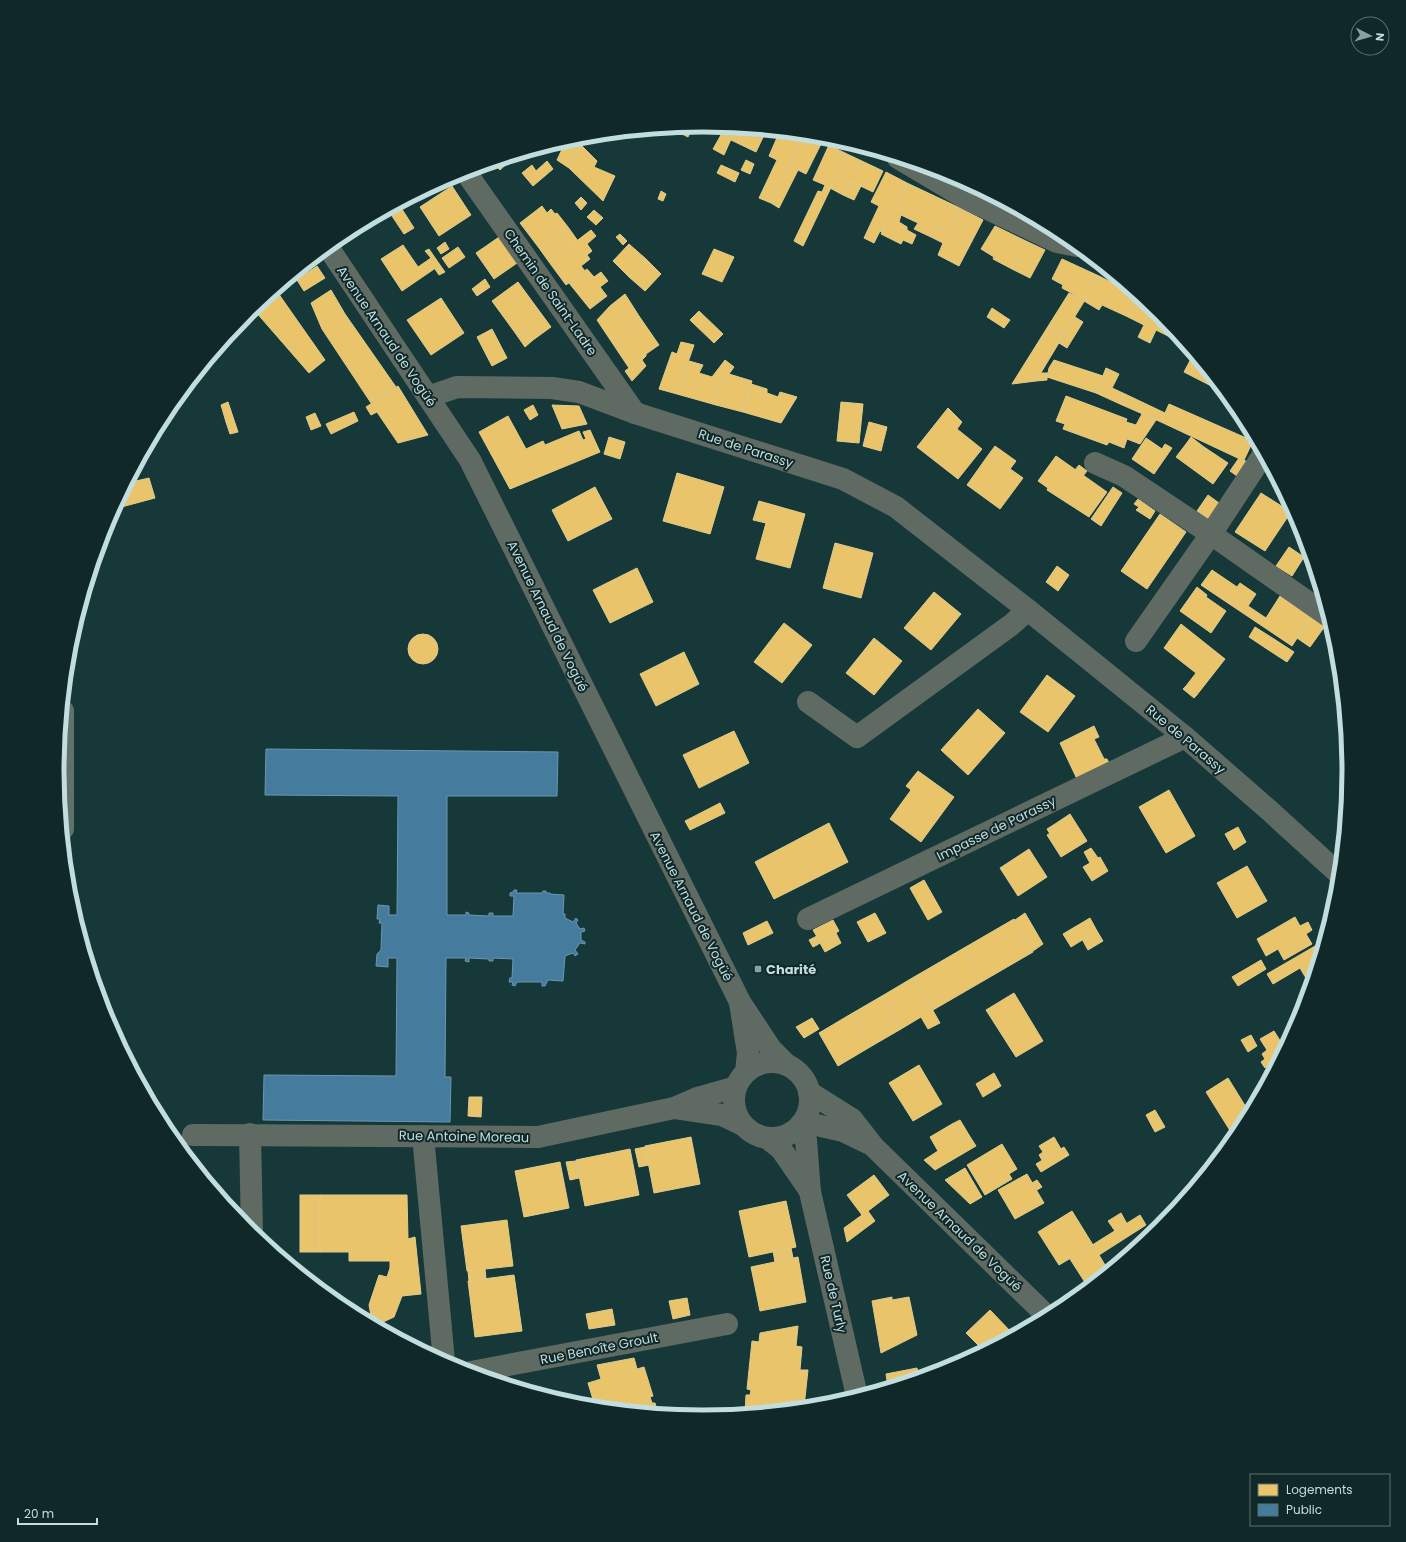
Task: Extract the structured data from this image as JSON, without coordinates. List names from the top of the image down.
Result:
{
  "streets": {
    "street": [
      "Chemin de Saint-Ladre",
      "Avenue Arnaud de Vogüé",
      "Rue de Parassy",
      "Impasse de Parassy",
      "Rue Antoine Moreau",
      "Rue de Turly",
      "Rue Benoîte Groult"
    ]
  },
  "crossings": [
    ["Chemin de Saint-Ladre", "Rue de Parassy"],
    ["Avenue Arnaud de Vogüé", "Rue de Parassy"],
    ["Avenue Arnaud de Vogüé", "Rue Antoine Moreau"],
    ["Avenue Arnaud de Vogüé", "Rue de Turly"],
    ["Rue de Parassy", "Impasse de Parassy"],
    ["Rue Antoine Moreau", "Rue de Turly"]
  ],
  "places": {
    "transit": ["Charité"]
  },
  "legend": ["Logements", "Public"],
  "scale_bar": "20 m",
  "north": "right"
}
